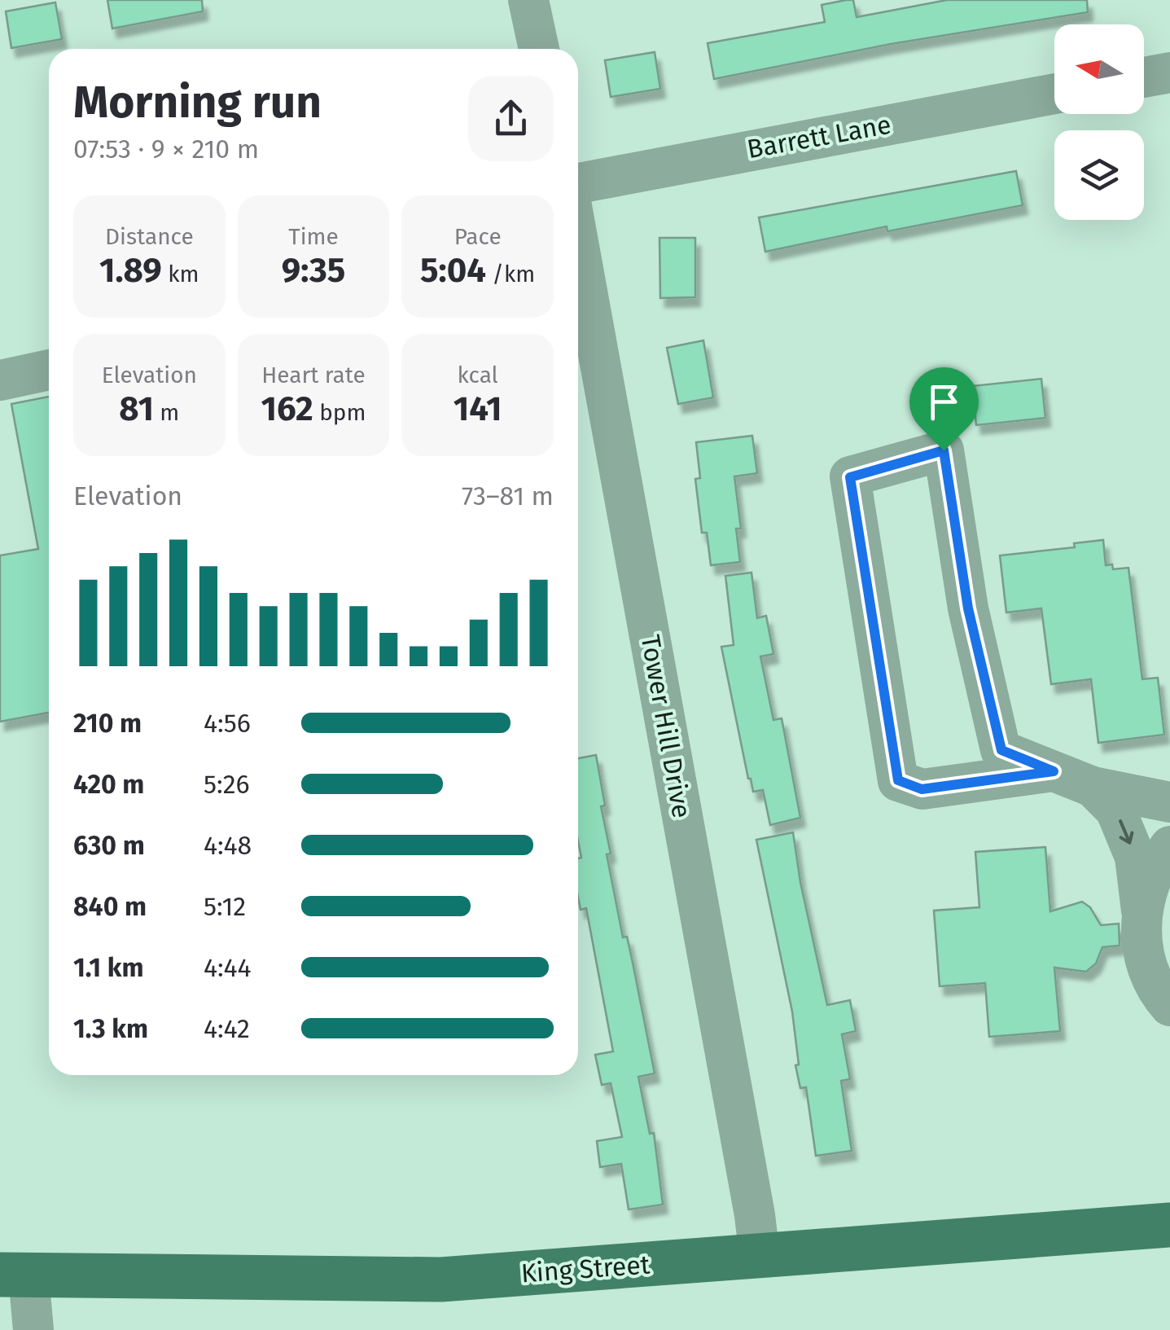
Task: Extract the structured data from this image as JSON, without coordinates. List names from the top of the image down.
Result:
{
  "streets": {
    "main road": ["King Street"],
    "street": ["Barrett Lane", "Tower Hill Drive"]
  },
  "crossings": [
    ["Tower Hill Drive", "King Street"]
  ],
  "north": "left",
  "page": {
    "heading": ["Morning run", "07:53 · 9 × 210 m"],
    "stats": [
      ["Distance", "1.89 km"],
      ["Time", "9:35"],
      ["Pace", "5:04 /km"],
      ["Elevation", "81 m"],
      ["Heart rate", "162 bpm"],
      ["kcal", "141"]
    ],
    "chart": ["Elevation", "73–81 m"],
    "list": [
      {
        "name": "210 m",
        "note": "4:56"
      },
      {
        "name": "420 m",
        "note": "5:26"
      },
      {
        "name": "630 m",
        "note": "4:48"
      },
      {
        "name": "840 m",
        "note": "5:12"
      },
      {
        "name": "1.1 km",
        "note": "4:44"
      },
      {
        "name": "1.3 km",
        "note": "4:42"
      }
    ]
  }
}
